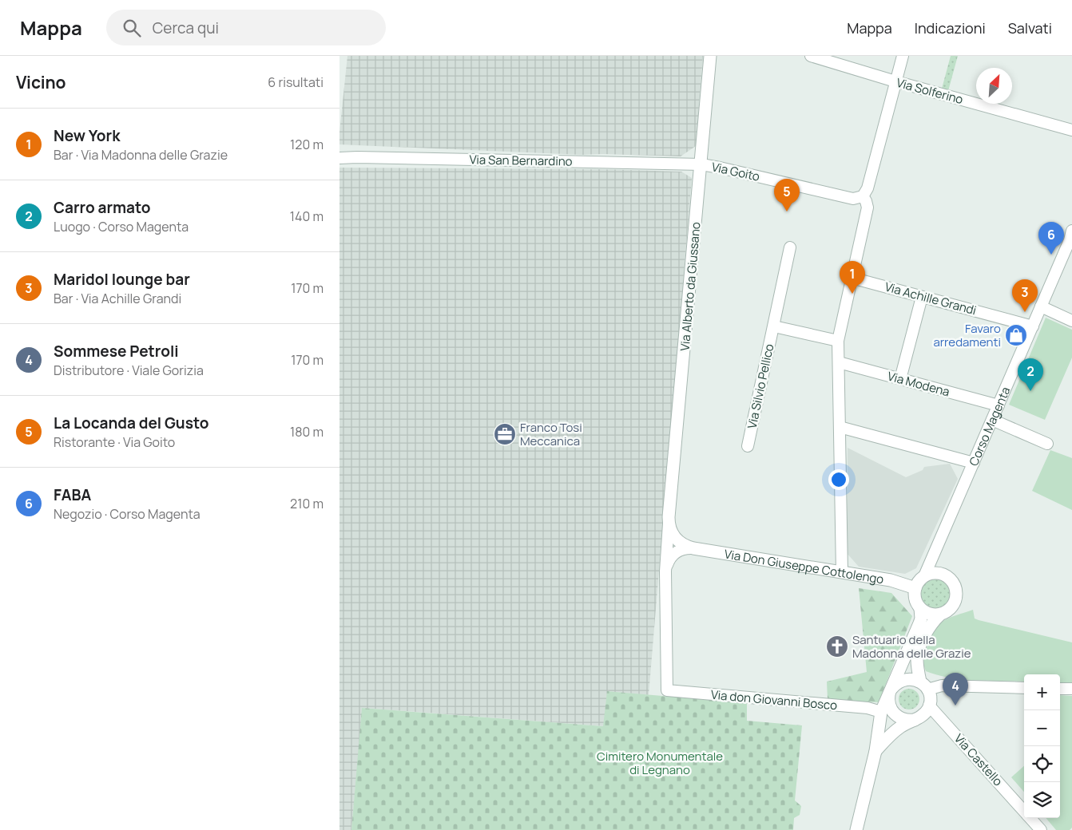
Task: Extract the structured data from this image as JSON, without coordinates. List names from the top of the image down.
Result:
{
  "streets": {
    "street": [
      "Via Solferino",
      "Via San Bernardino",
      "Via Goito",
      "Via Alberto da Giussano",
      "Via Achille Grandi",
      "Via Modena",
      "Via Silvio Pellico",
      "Corso Magenta",
      "Via Don Giuseppe Cottolengo",
      "Via don Giovanni Bosco",
      "Via Castello"
    ]
  },
  "crossings": [
    ["Via San Bernardino", "Via Goito"],
    ["Via San Bernardino", "Via Alberto da Giussano"],
    ["Via Goito", "Via Alberto da Giussano"],
    ["Via Alberto da Giussano", "Via Don Giuseppe Cottolengo"],
    ["Via Alberto da Giussano", "Via don Giovanni Bosco"],
    ["Via Achille Grandi", "Corso Magenta"],
    ["Via Modena", "Corso Magenta"],
    ["Corso Magenta", "Via Don Giuseppe Cottolengo"]
  ],
  "parks": ["Cimitero Monumentale di Legnano"],
  "places": {
    "shop": ["Favaro arredamenti"],
    "office": ["Franco Tosi Meccanica"],
    "church": ["Santuario della Madonna delle Grazie"]
  },
  "north": "top right",
  "page": {
    "header": "Mappa",
    "search": "Cerca qui",
    "nav": ["Mappa", "Indicazioni", "Salvati"],
    "heading": ["Vicino", "6 risultati"],
    "list": [
      {
        "mark": "1",
        "name": "New York",
        "note": "Bar · Via Madonna delle Grazie",
        "value": "120 m"
      },
      {
        "mark": "2",
        "name": "Carro armato",
        "note": "Luogo · Corso Magenta",
        "value": "140 m"
      },
      {
        "mark": "3",
        "name": "Maridol lounge bar",
        "note": "Bar · Via Achille Grandi",
        "value": "170 m"
      },
      {
        "mark": "4",
        "name": "Sommese Petroli",
        "note": "Distributore · Viale Gorizia",
        "value": "170 m"
      },
      {
        "mark": "5",
        "name": "La Locanda del Gusto",
        "note": "Ristorante · Via Goito",
        "value": "180 m"
      },
      {
        "mark": "6",
        "name": "FABA",
        "note": "Negozio · Corso Magenta",
        "value": "210 m"
      }
    ],
    "pins": [
      "5",
      "6",
      "1",
      "3",
      "2",
      "4"
    ],
    "map_buttons": ["+", "−"]
  }
}
